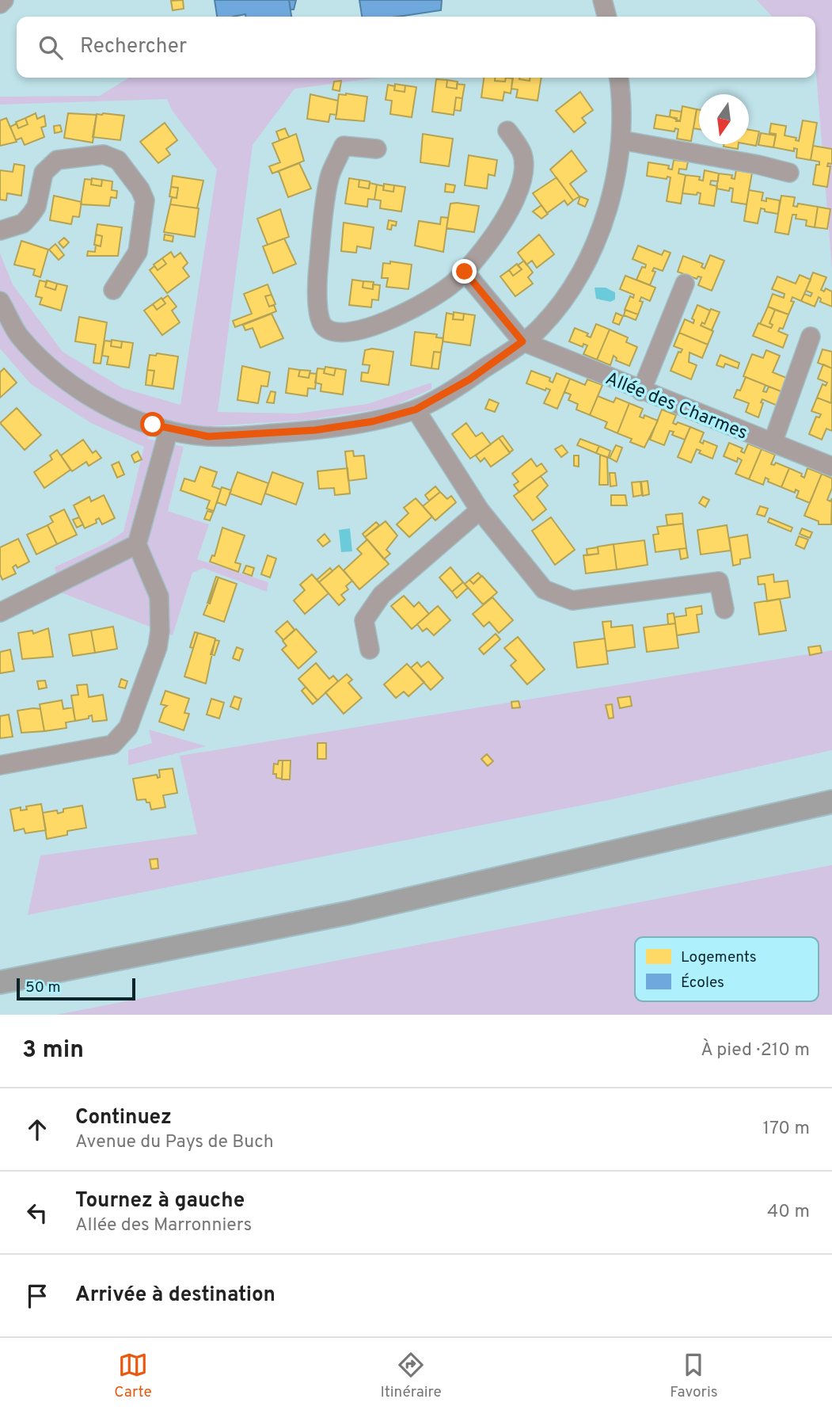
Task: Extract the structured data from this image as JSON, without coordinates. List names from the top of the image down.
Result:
{
  "streets": {
    "street": ["Allée des Charmes"]
  },
  "legend": ["Logements", "Écoles"],
  "scale_bar": "50 m",
  "north": "bottom",
  "page": {
    "search": "Rechercher",
    "scale": "50 m",
    "heading": ["3 min", "À pied · 210 m"],
    "list": [
      ["Continuez", "Avenue du Pays de Buch", "170 m"],
      ["Tournez à gauche", "Allée des Marronniers", "40 m"],
      "Arrivée à destination"
    ],
    "nav": ["Carte", "Itinéraire", "Favoris"]
  }
}
